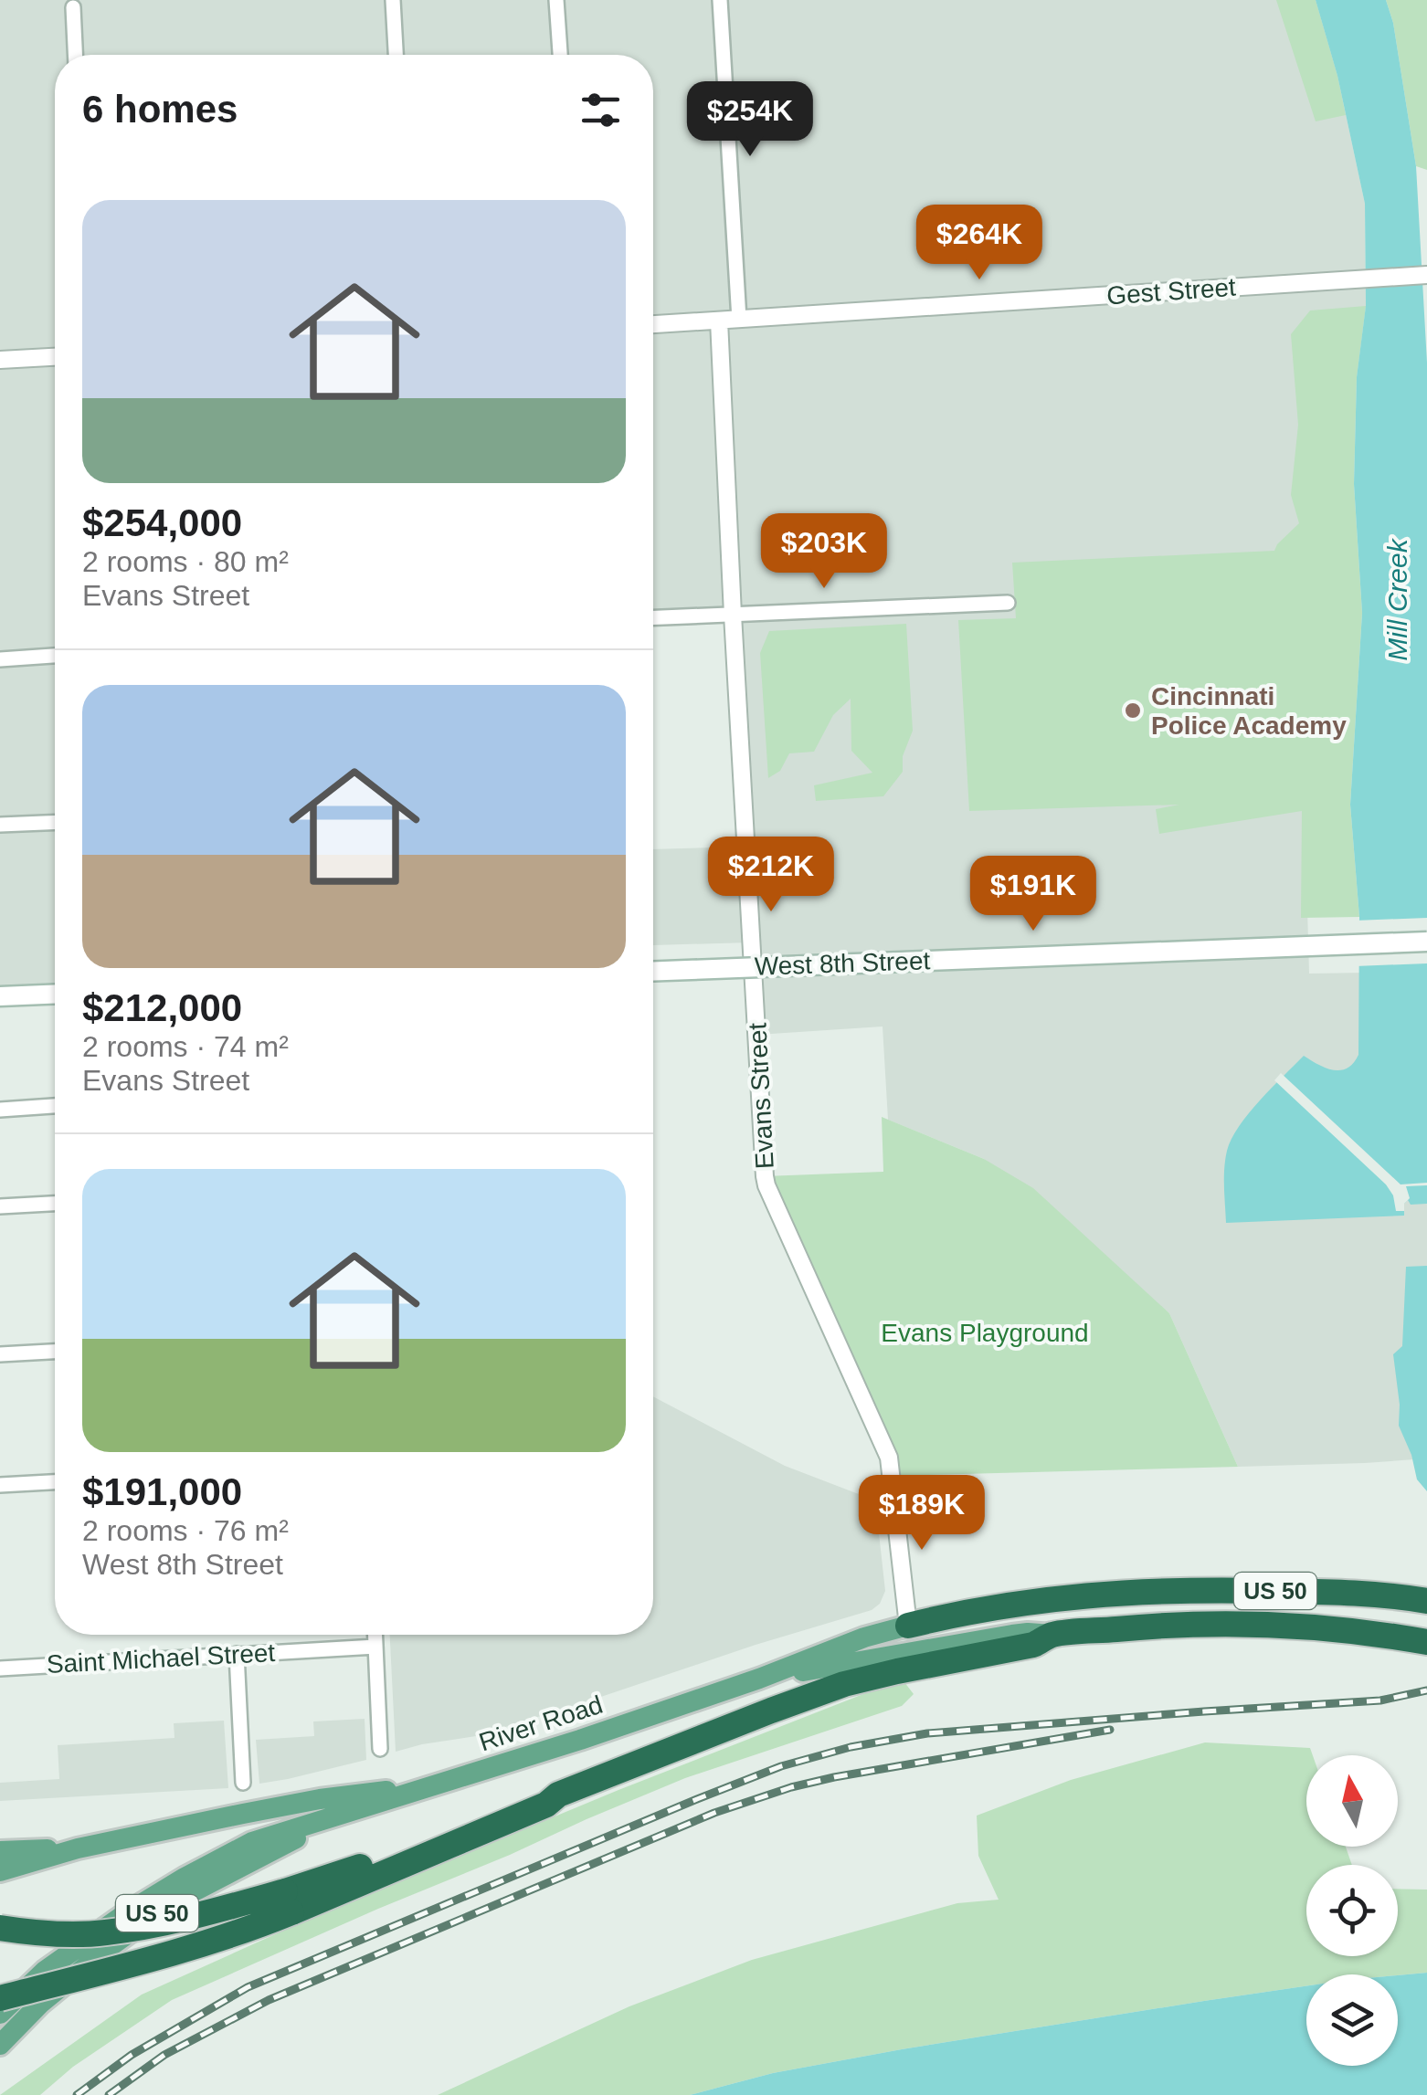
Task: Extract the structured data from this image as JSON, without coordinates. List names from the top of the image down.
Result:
{
  "streets": {
    "highway": ["US 50"],
    "main road": ["West 8th Street", "River Road"],
    "street": ["Gest Street", "Evans Street", "Saint Michael Street"]
  },
  "crossings": [
    ["Gest Street", "Evans Street"],
    ["Evans Street", "US 50"],
    ["Evans Street", "River Road"],
    ["US 50", "River Road"]
  ],
  "water": ["Mill Creek"],
  "parks": ["Evans Playground"],
  "places": ["Cincinnati Police Academy"],
  "north": "top",
  "page": {
    "heading": "6 homes",
    "price": [
      "$254K",
      "$264K",
      "$203K",
      "$212K",
      "$191K",
      "$189K"
    ],
    "list": [
      {
        "name": "$254,000",
        "note": "2 rooms · 80 m² · Evans Street"
      },
      {
        "name": "$212,000",
        "note": "2 rooms · 74 m² · Evans Street"
      },
      {
        "name": "$191,000",
        "note": "2 rooms · 76 m² · West 8th Street"
      }
    ]
  }
}
